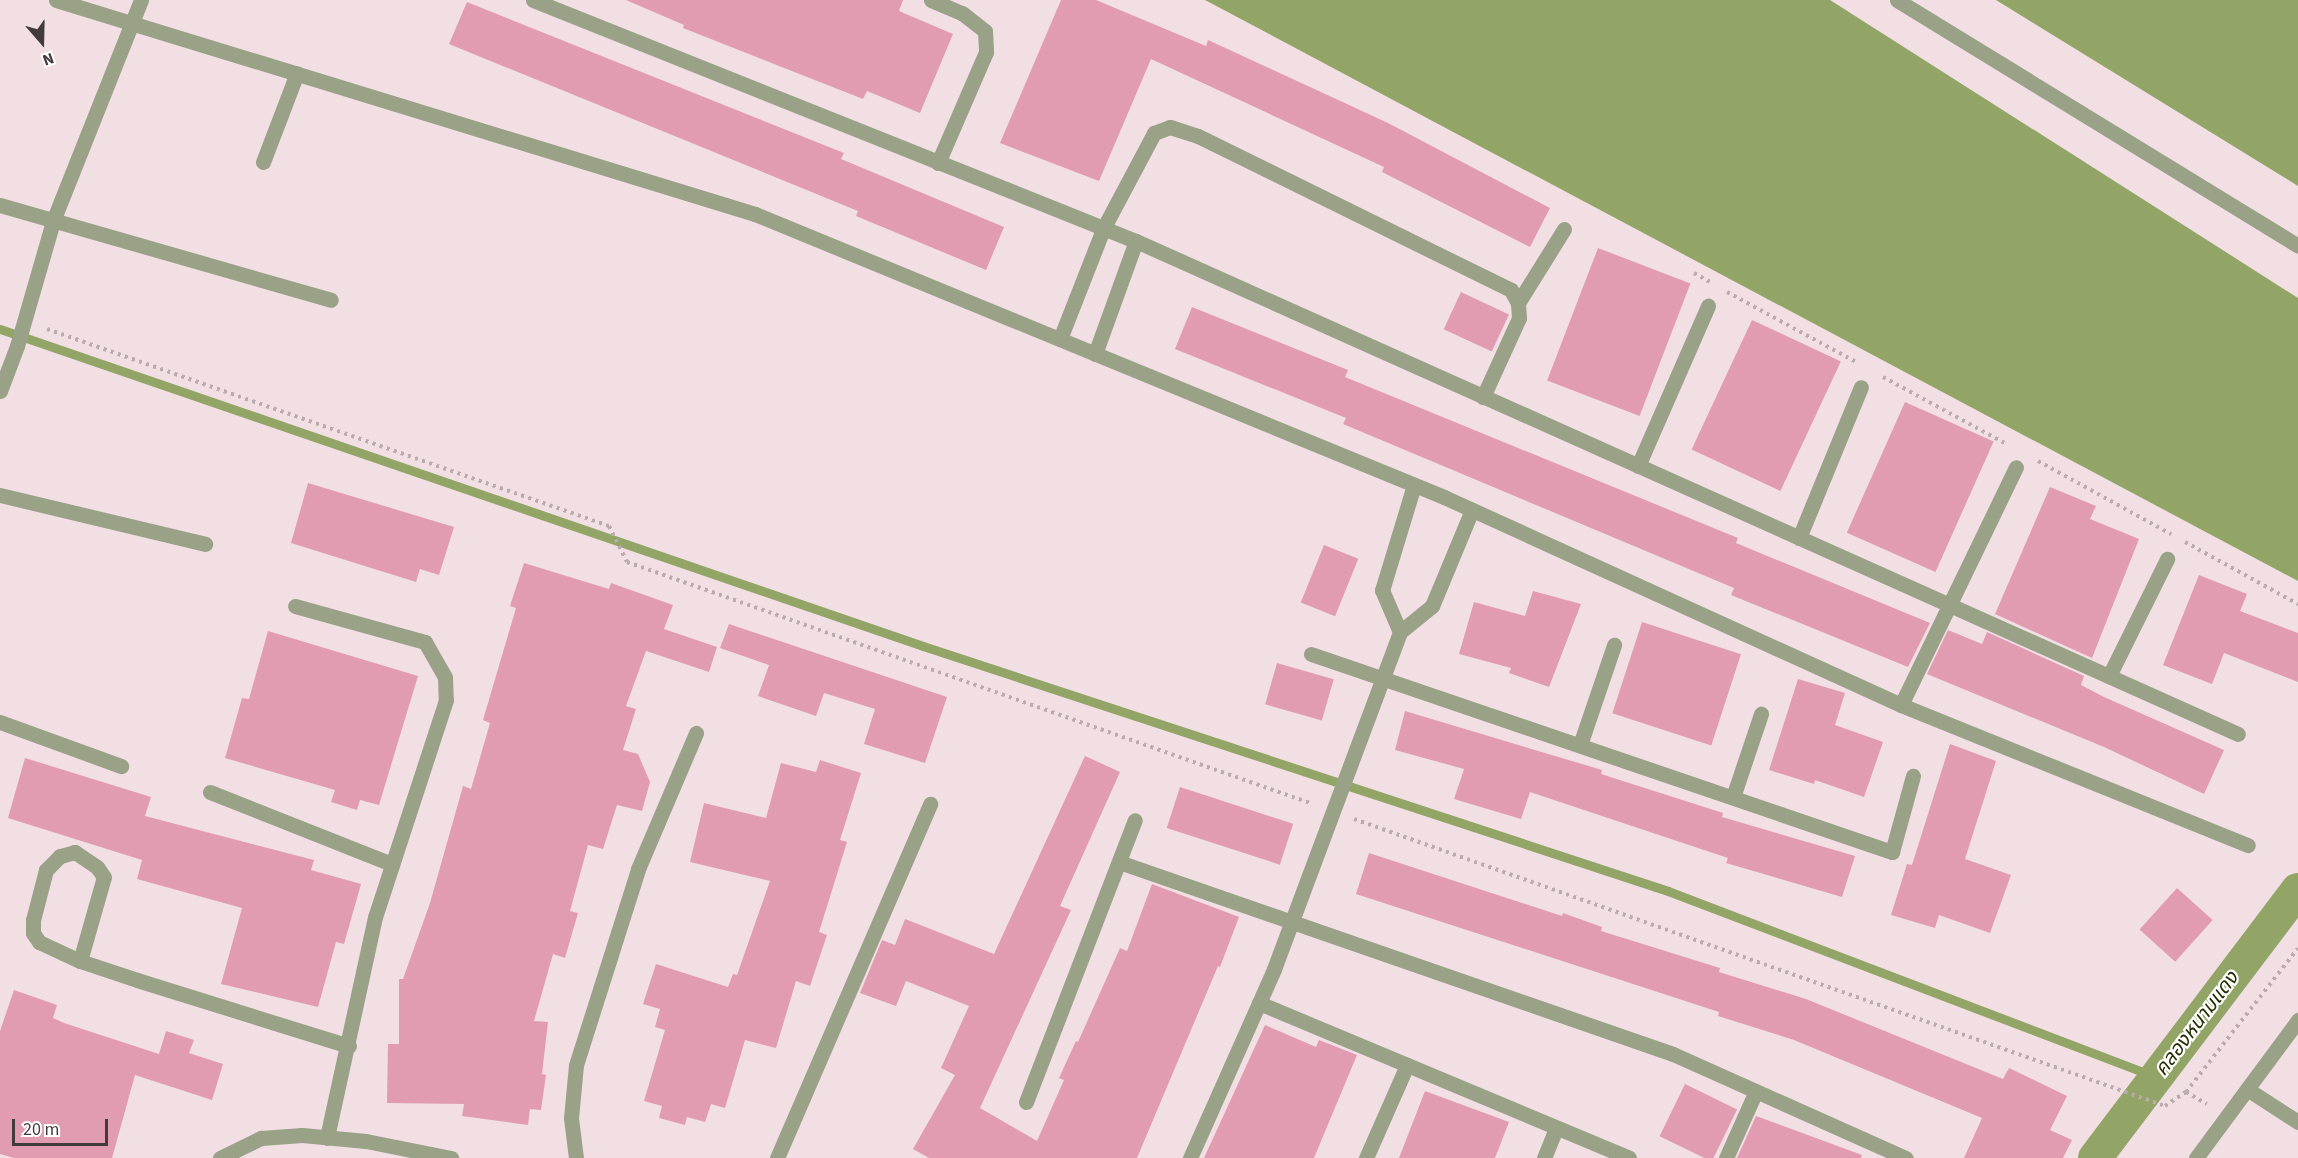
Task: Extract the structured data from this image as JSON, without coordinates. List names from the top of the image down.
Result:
{
  "water": ["คลองหนามแดง"],
  "scale_bar": "20 m",
  "north": "bottom"
}
